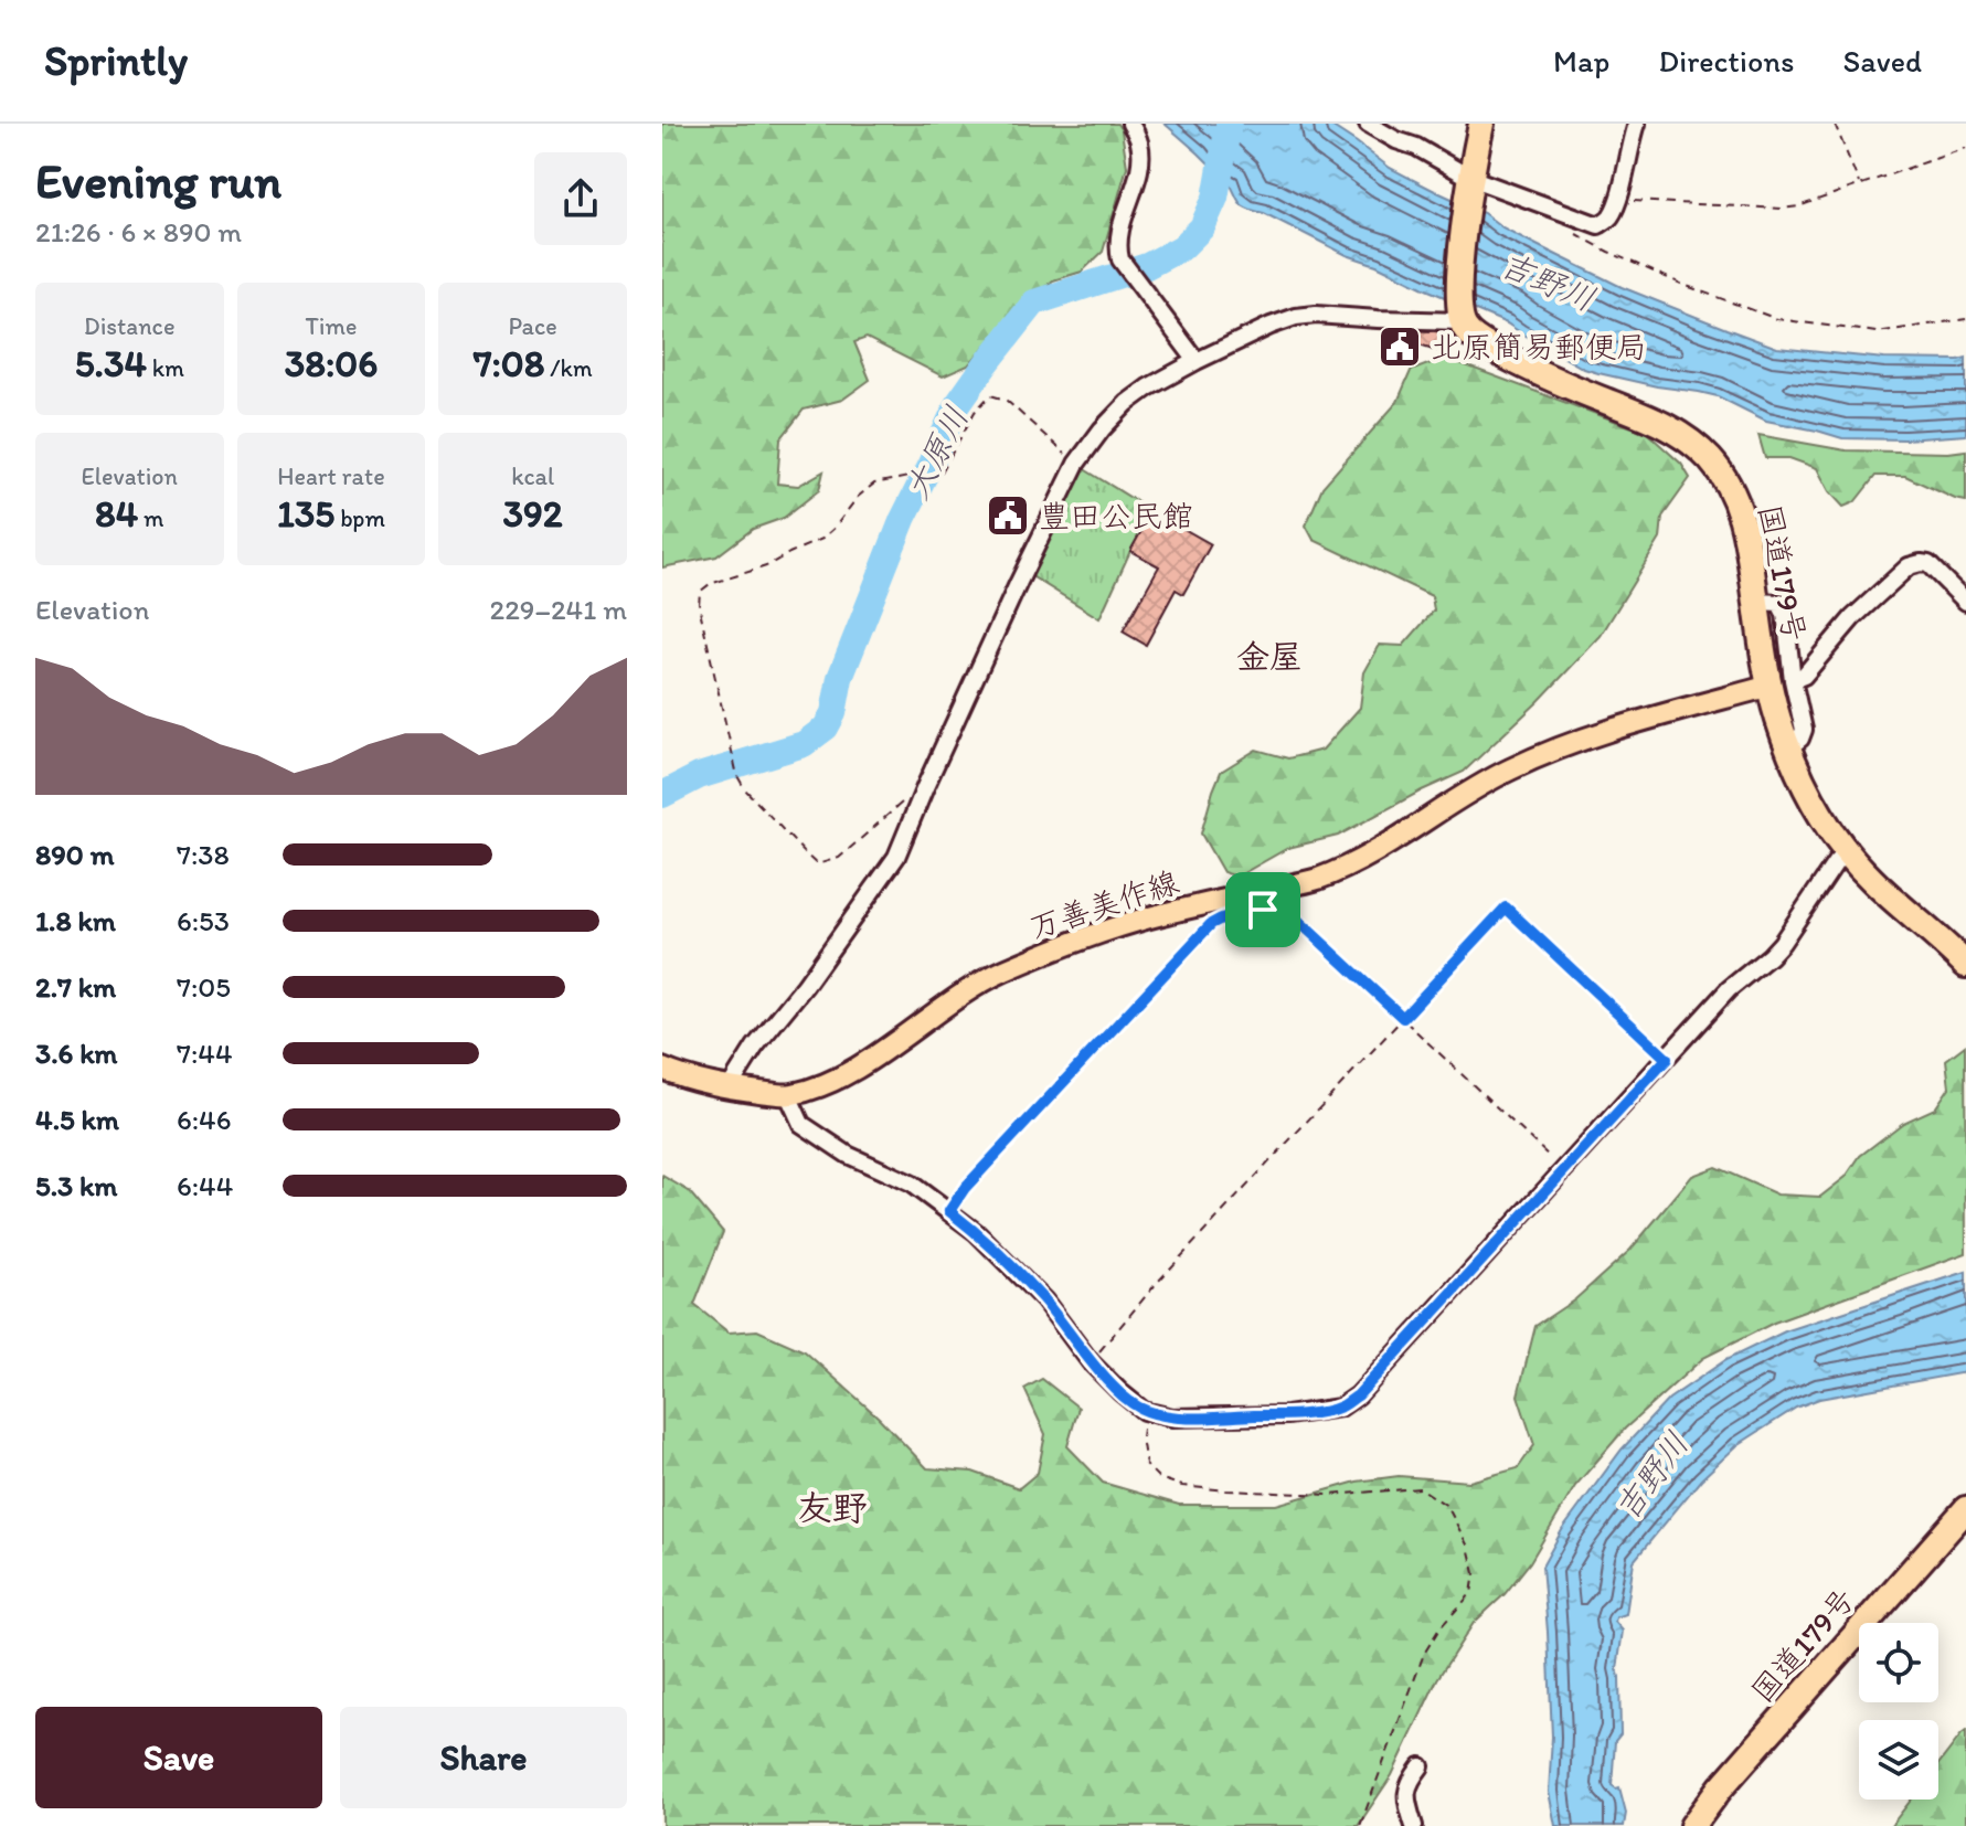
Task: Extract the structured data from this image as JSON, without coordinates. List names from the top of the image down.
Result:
{
  "streets": {
    "highway": ["国道179号"],
    "main road": ["万善美作線"]
  },
  "crossings": [
    ["国道179号", "万善美作線"]
  ],
  "districts": ["金屋", "友野"],
  "water": ["吉野川", "大原川"],
  "places": {
    "public building": ["北原簡易郵便局", "豊田公民館"]
  },
  "page": {
    "header": "Sprintly",
    "nav": ["Map", "Directions", "Saved"],
    "heading": ["Evening run", "21:26 · 6 × 890 m"],
    "stats": [
      ["Distance", "5.34 km"],
      ["Time", "38:06"],
      ["Pace", "7:08 /km"],
      ["Elevation", "84 m"],
      ["Heart rate", "135 bpm"],
      ["kcal", "392"]
    ],
    "chart": ["Elevation", "229–241 m"],
    "list": [
      {
        "name": "890 m",
        "note": "7:38"
      },
      {
        "name": "1.8 km",
        "note": "6:53"
      },
      {
        "name": "2.7 km",
        "note": "7:05"
      },
      {
        "name": "3.6 km",
        "note": "7:44"
      },
      {
        "name": "4.5 km",
        "note": "6:46"
      },
      {
        "name": "5.3 km",
        "note": "6:44"
      }
    ],
    "buttons": ["Save", "Share"]
  }
}
